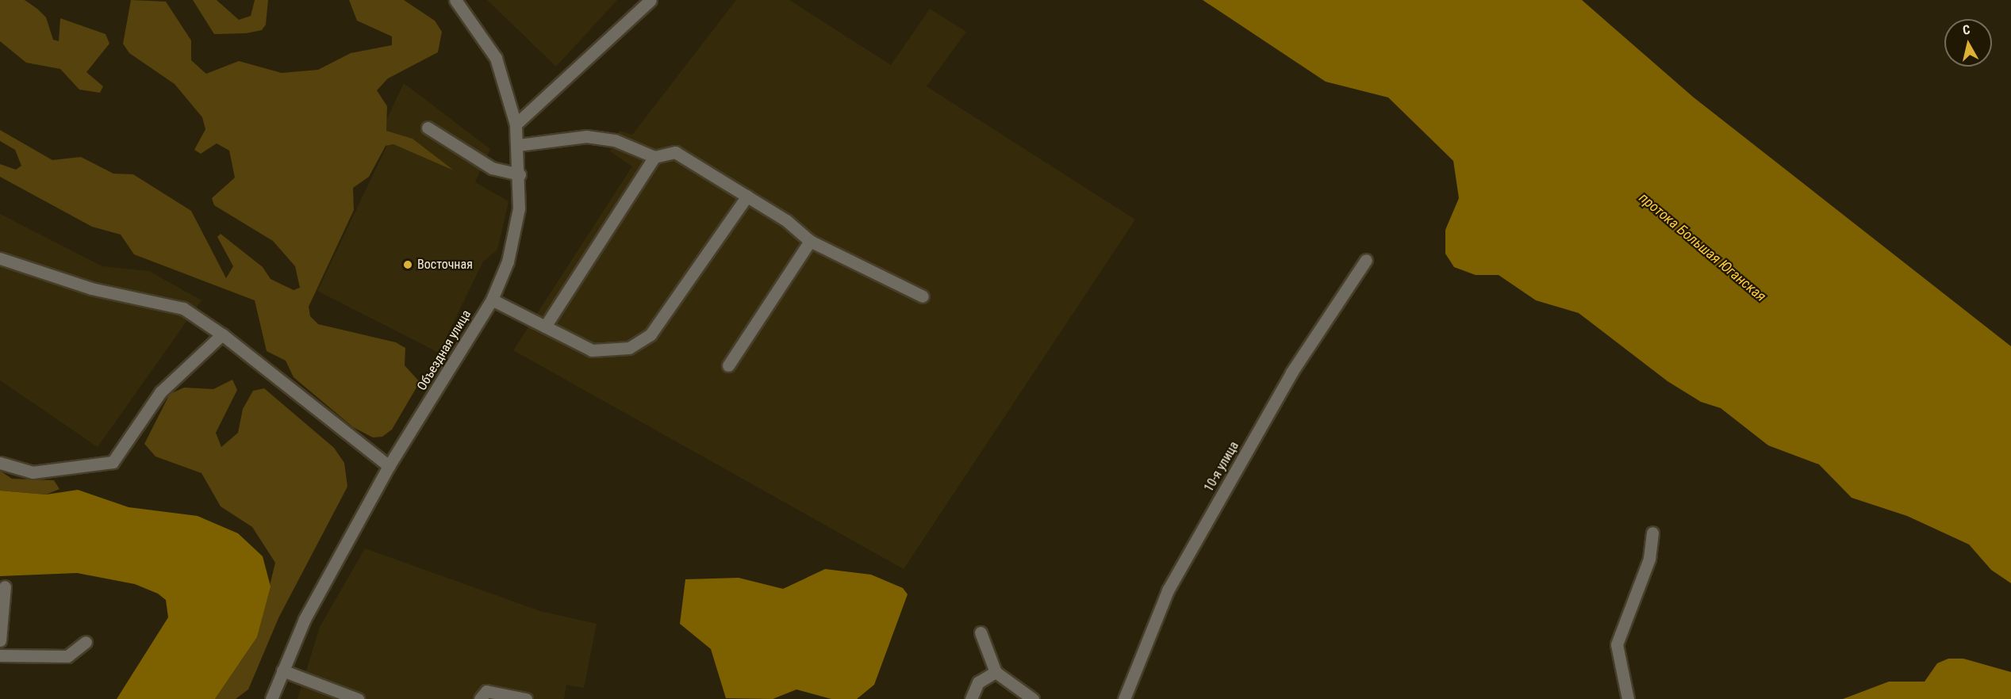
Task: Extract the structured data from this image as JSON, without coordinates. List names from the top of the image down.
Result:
{
  "streets": {
    "street": ["Объездная улица", "10-я улица"]
  },
  "water": ["протока Большая Юганская"],
  "places": ["Восточная"],
  "north": "top"
}
